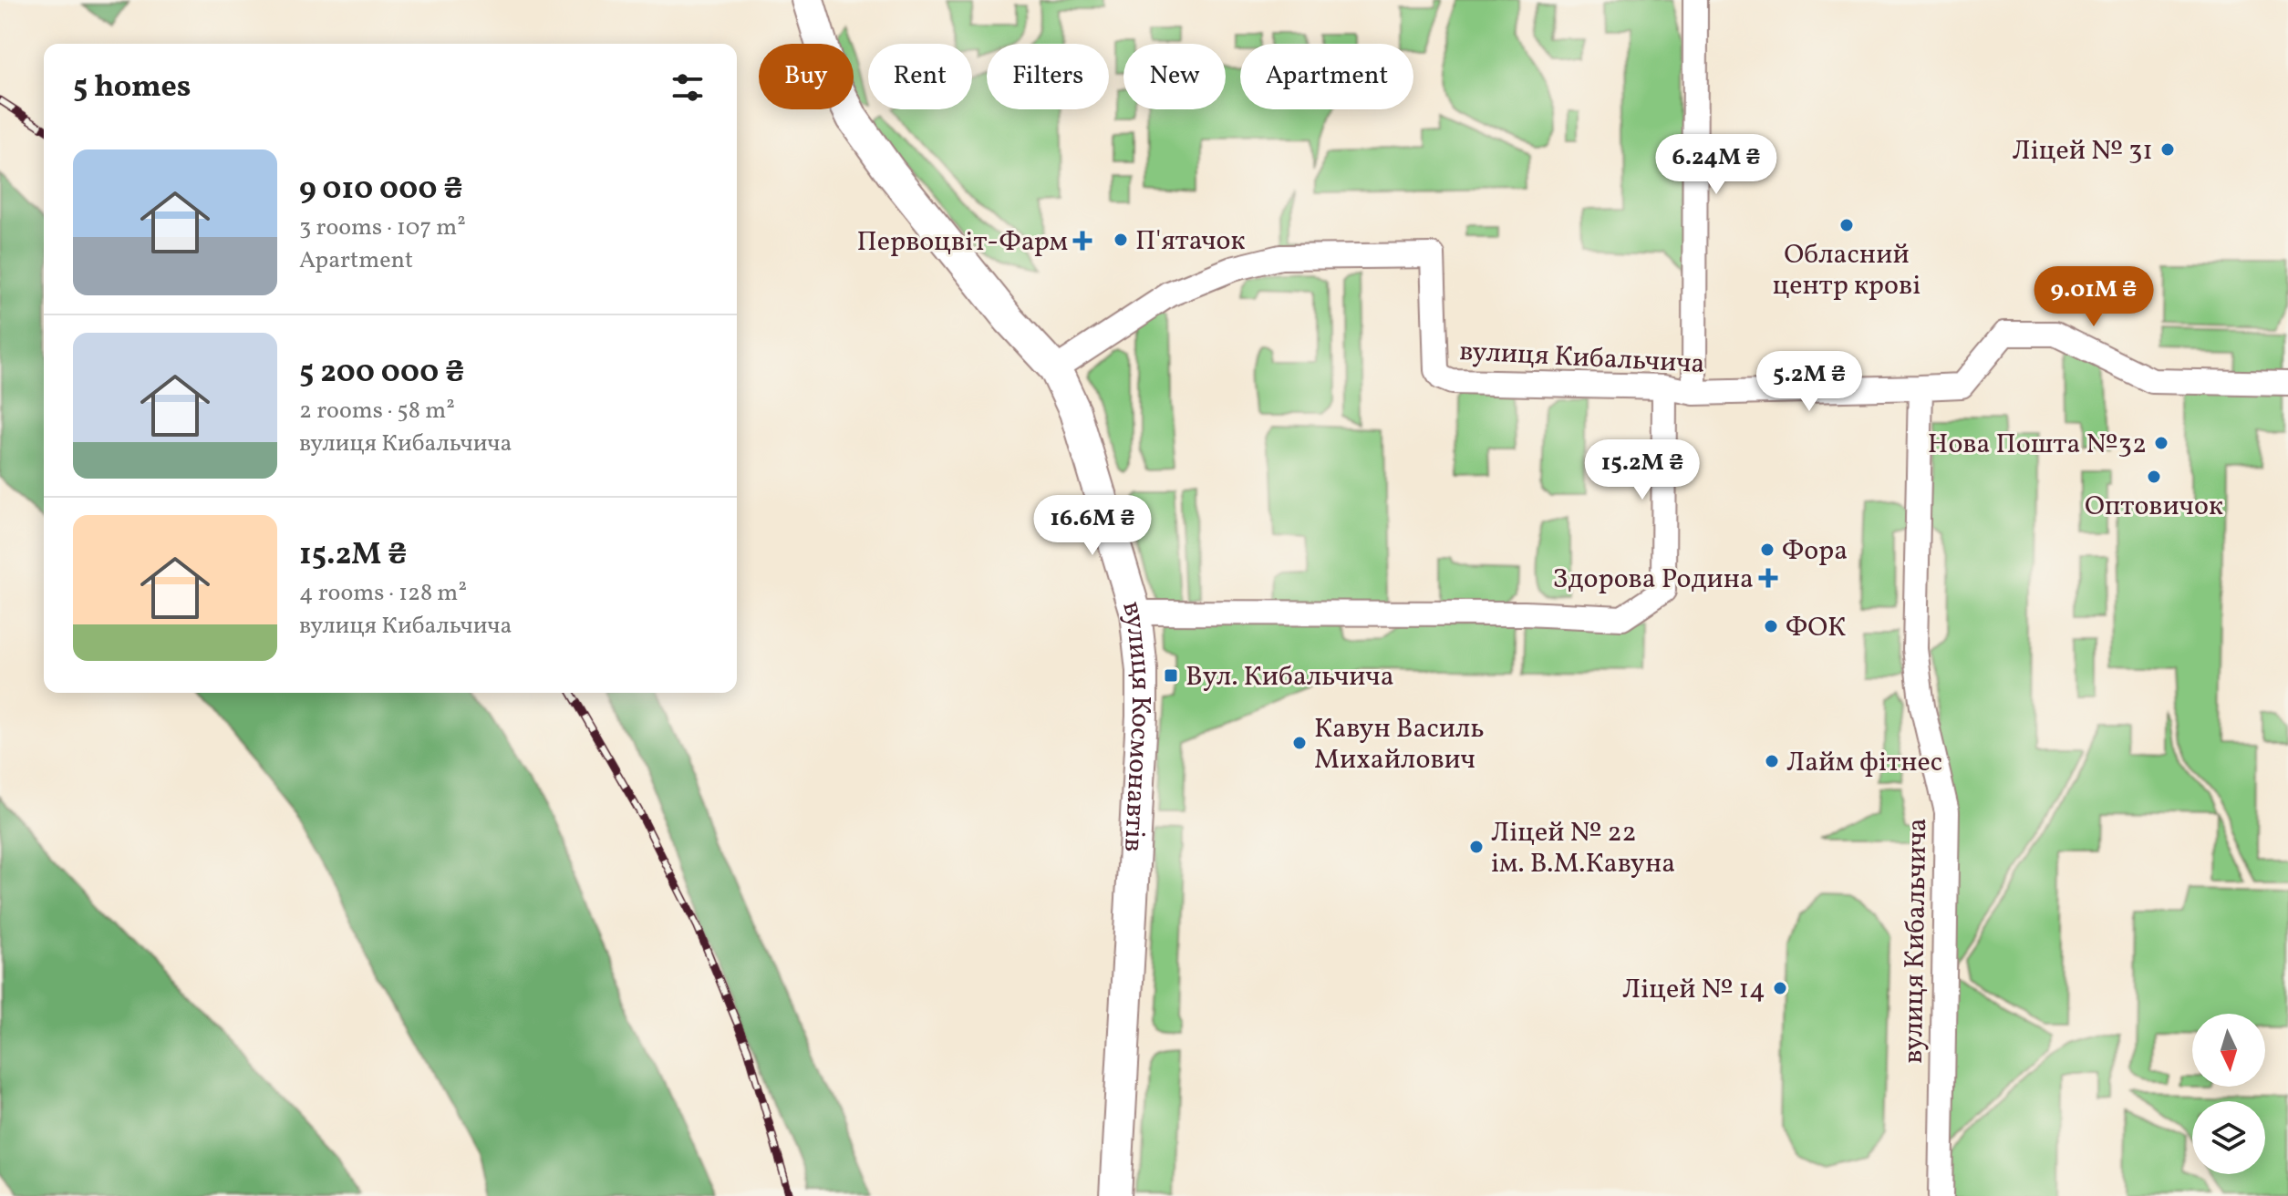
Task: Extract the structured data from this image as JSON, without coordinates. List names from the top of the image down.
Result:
{
  "streets": {
    "street": ["вулиця Кибальчича", "вулиця Космонавтів"]
  },
  "crossings": [
    ["вулиця Кибальчича", "вулиця Космонавтів"]
  ],
  "places": {
    "other": [
      "Ліцей № 31",
      "Обласний центр крові",
      "П'ятачок",
      "Нова Пошта №32",
      "Оптовичок",
      "Фора",
      "ФОК",
      "Кавун Василь Михайлович",
      "Лайм фітнес",
      "Ліцей № 22 ім. В.М.Кавуна",
      "Ліцей № 14"
    ],
    "health": ["Первоцвіт-Фарм", "Здорова Родина"],
    "transit": ["Вул. Кибальчича"]
  },
  "north": "bottom",
  "page": {
    "chip": [
      "Buy",
      "Rent",
      "Filters",
      "New",
      "Apartment"
    ],
    "heading": "5 homes",
    "list": [
      {
        "name": "9 010 000 ₴",
        "note": "3 rooms · 107 m² · Apartment"
      },
      {
        "name": "5 200 000 ₴",
        "note": "2 rooms · 58 m² · вулиця Кибальчича"
      },
      {
        "name": "15.2M ₴",
        "note": "4 rooms · 128 m² · вулиця Кибальчича"
      }
    ],
    "price": [
      "6.24M ₴",
      "9.01M ₴",
      "5.2M ₴",
      "15.2M ₴",
      "16.6M ₴"
    ]
  }
}
